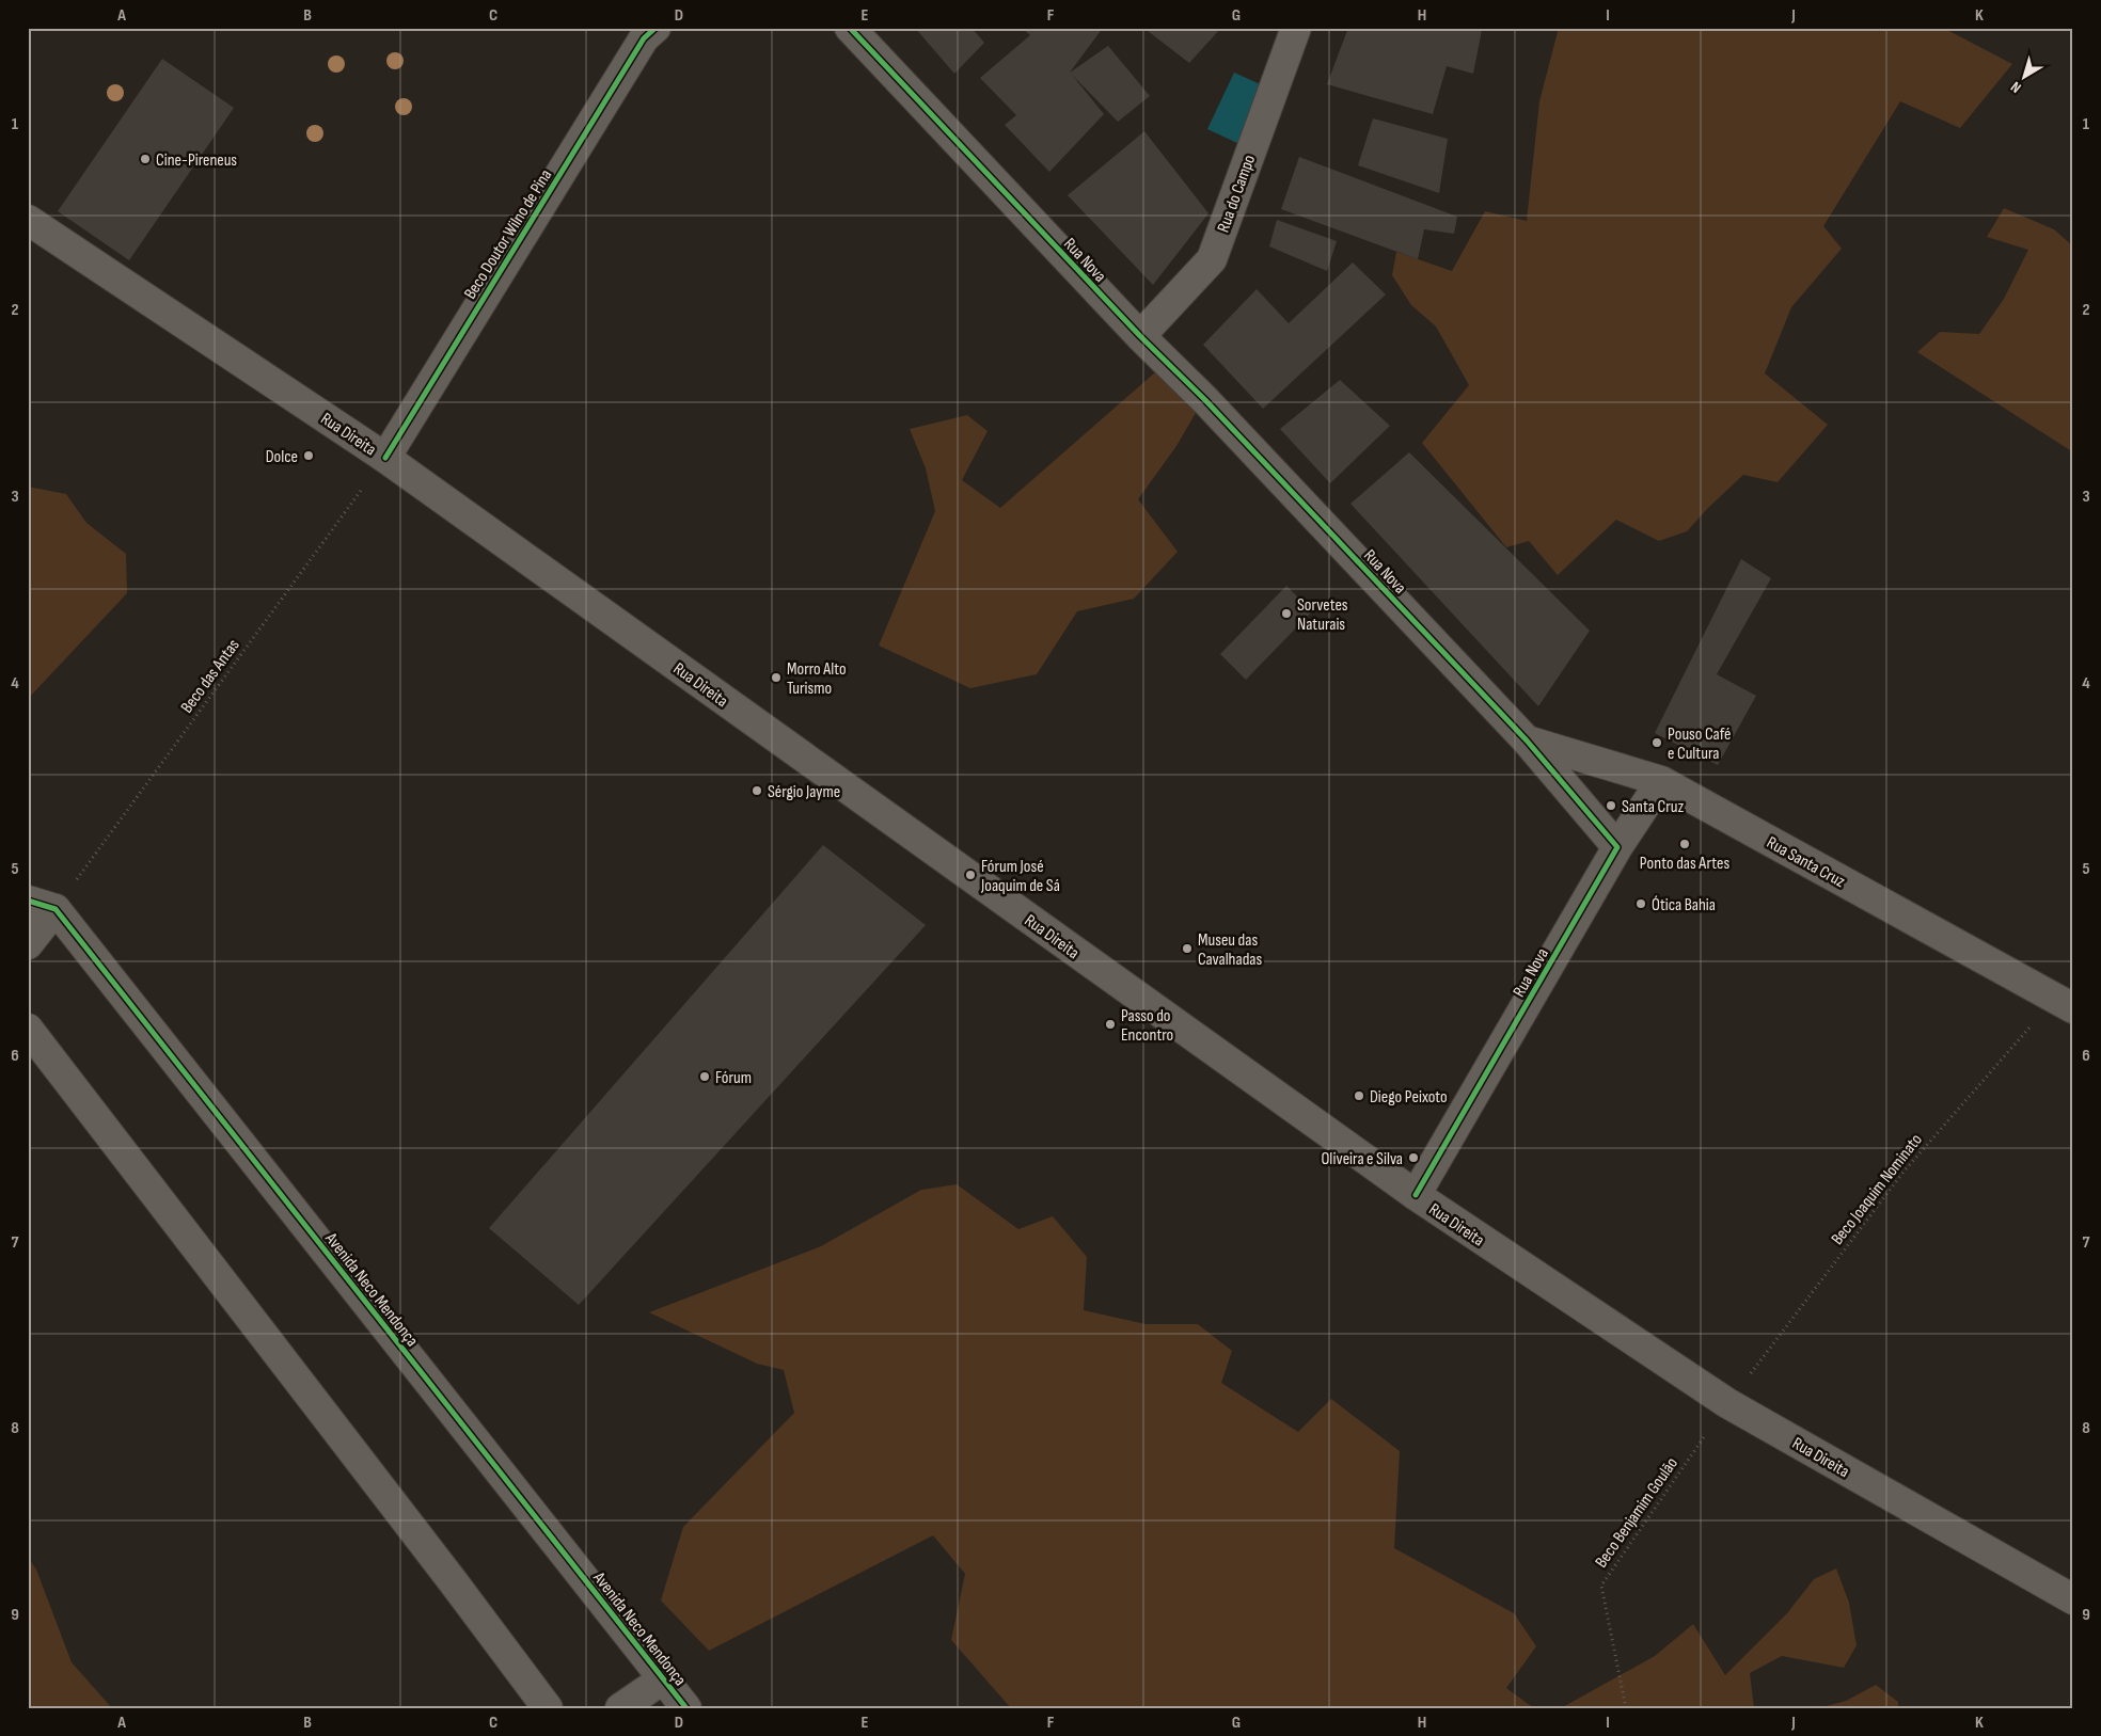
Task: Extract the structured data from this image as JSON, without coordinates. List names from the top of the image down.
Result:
{
  "streets": {
    "street": [
      "Rua do Campo",
      "Beco Doutor Wilno de Pina",
      "Rua Nova",
      "Rua Direita",
      "Rua Santa Cruz",
      "Avenida Neco Mendonça"
    ],
    "path": ["Beco das Antas", "Beco Joaquim Nominato", "Beco Benjamim Goulão"]
  },
  "crossings": [
    ["Rua do Campo", "Rua Nova"],
    ["Beco Doutor Wilno de Pina", "Rua Direita"],
    ["Beco Doutor Wilno de Pina", "Beco das Antas"],
    ["Rua Nova", "Rua Direita"],
    ["Rua Nova", "Rua Santa Cruz"],
    ["Rua Direita", "Beco das Antas"],
    ["Rua Direita", "Beco Joaquim Nominato"],
    ["Rua Direita", "Beco Benjamim Goulão"],
    ["Beco das Antas", "Avenida Neco Mendonça"],
    ["Rua Santa Cruz", "Beco Joaquim Nominato"],
    ["Beco Joaquim Nominato", "Beco Benjamim Goulão"]
  ],
  "places": [
    "Cine-Pireneus",
    "Dolce",
    "Sorvetes Naturais",
    "Morro Alto Turismo",
    "Pouso Café e Cultura",
    "Sérgio Jayme",
    "Santa Cruz",
    "Ponto das Artes",
    "Fórum José Joaquim de Sá",
    "Ótica Bahia",
    "Museu das Cavalhadas",
    "Passo do Encontro",
    "Fórum",
    "Diego Peixoto",
    "Oliveira e Silva"
  ],
  "north": "bottom left",
  "grid": {
    "columns": [
      "A",
      "B",
      "C",
      "D",
      "E",
      "F",
      "G",
      "H",
      "I",
      "J",
      "K"
    ],
    "rows": [
      "1",
      "2",
      "3",
      "4",
      "5",
      "6",
      "7",
      "8",
      "9"
    ]
  }
}
